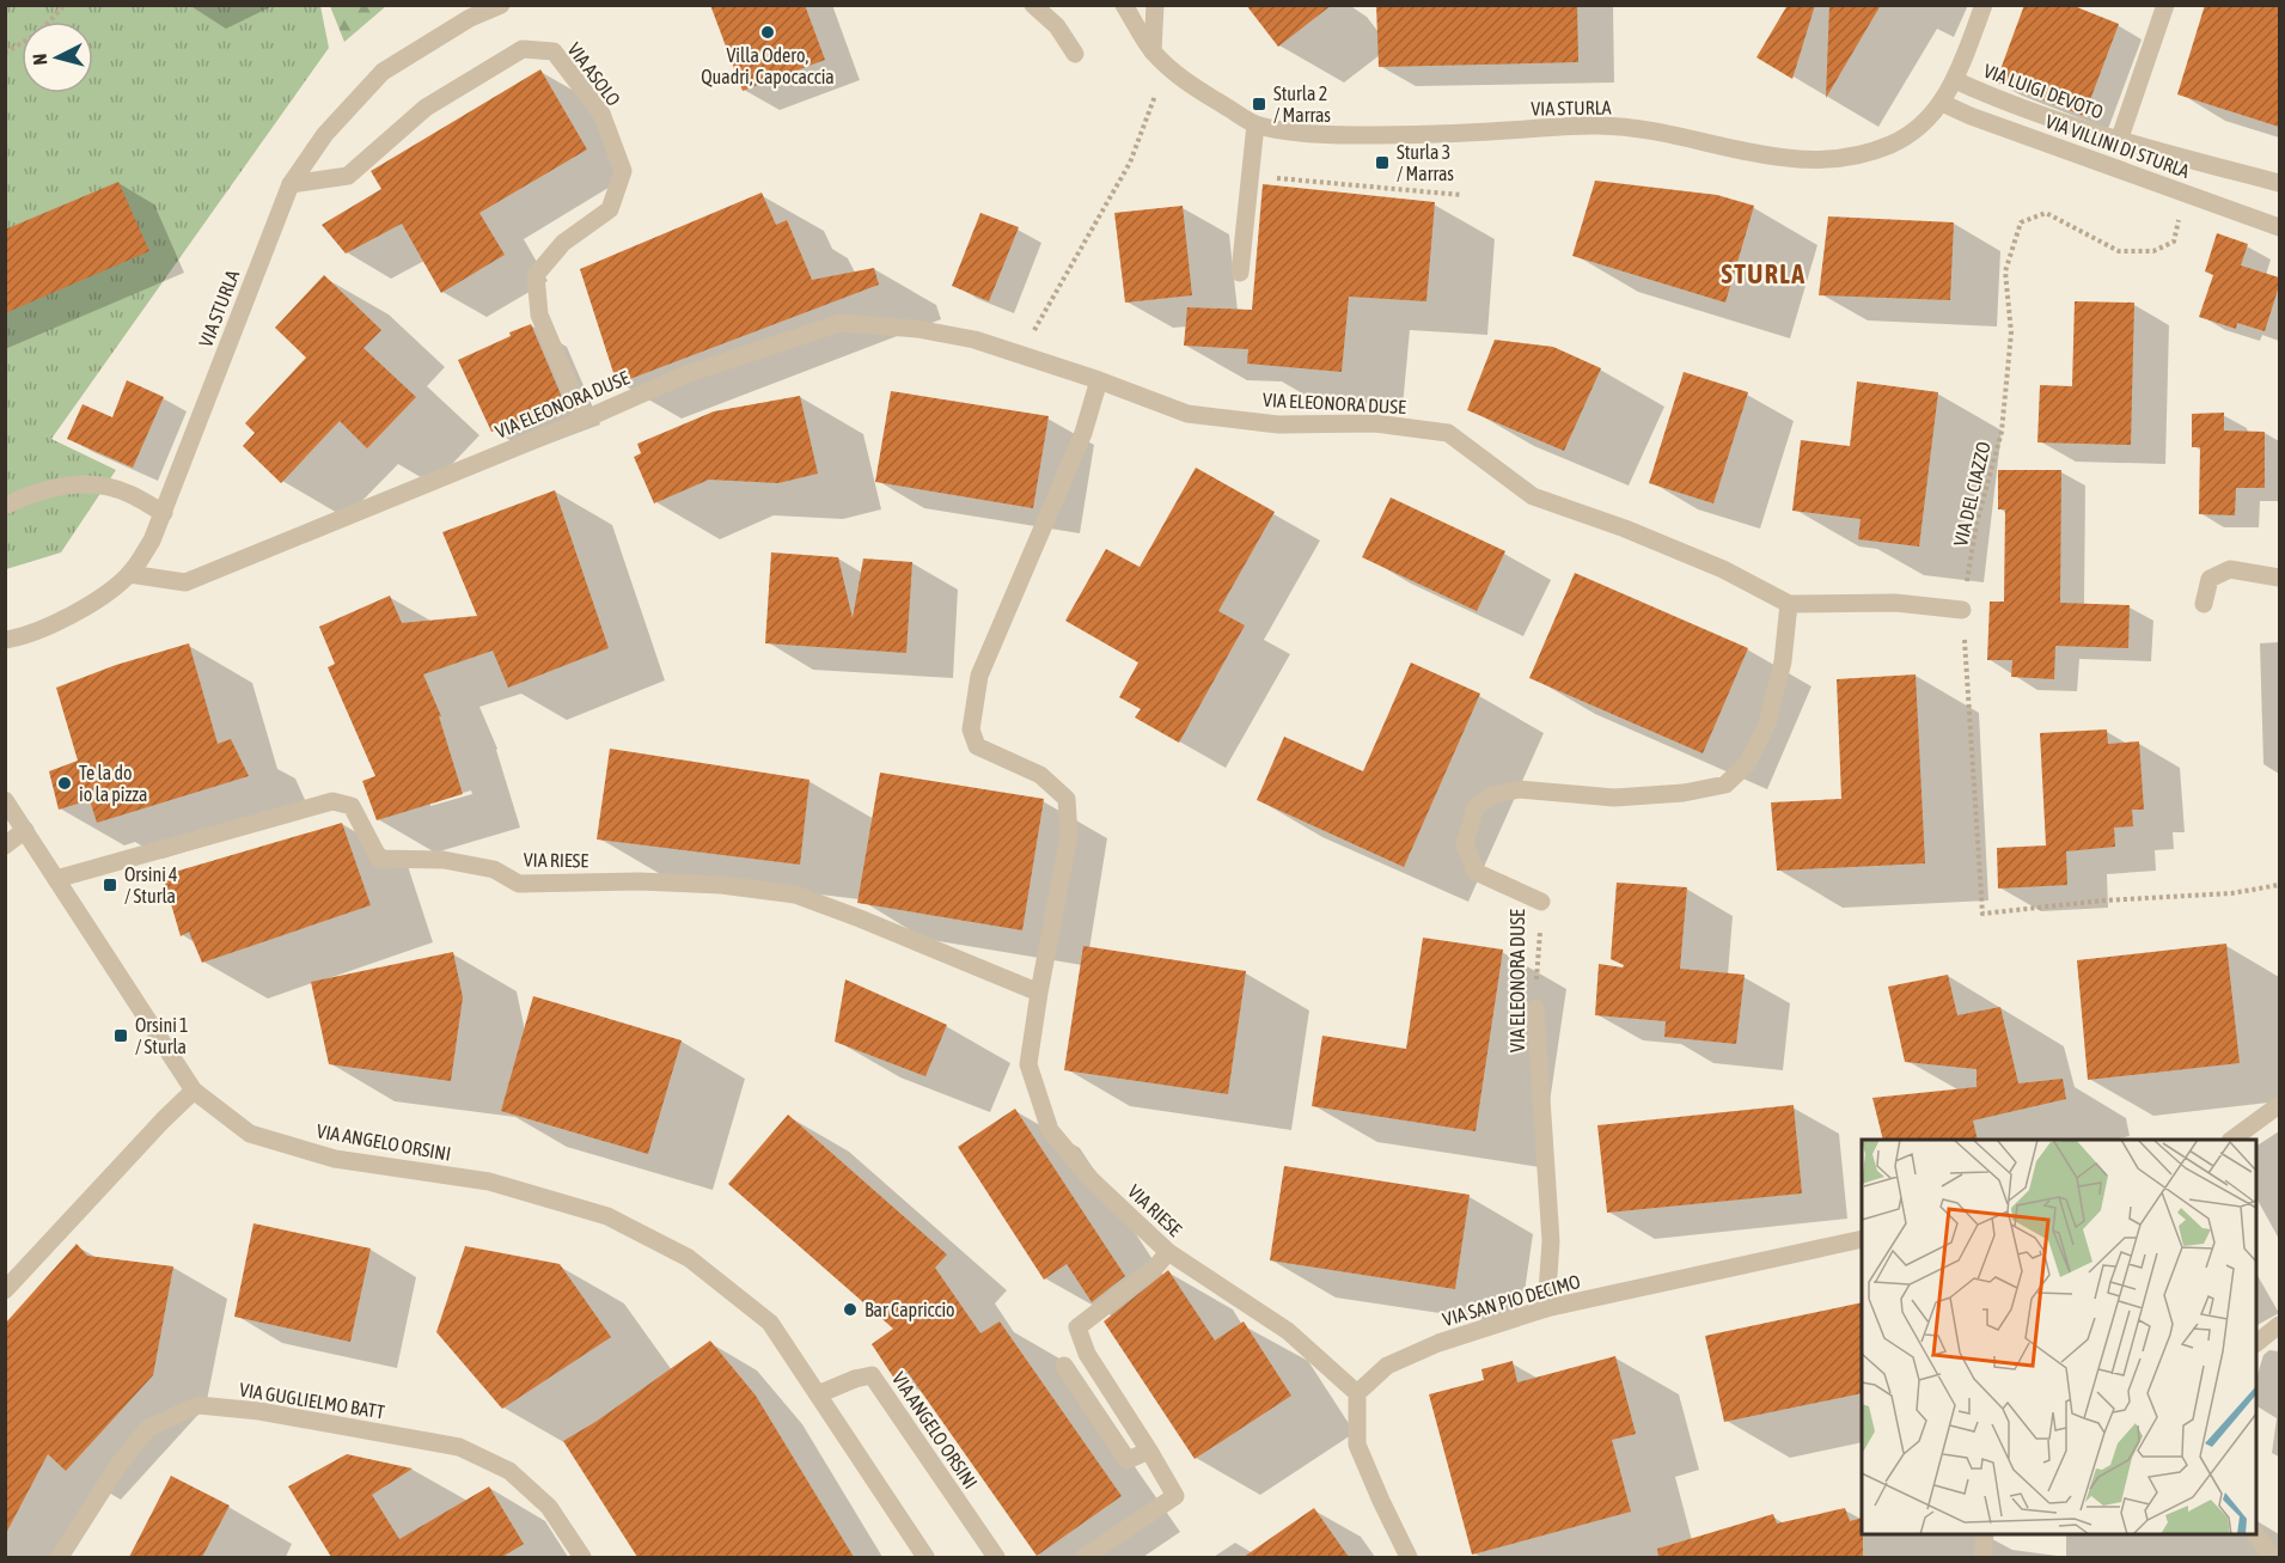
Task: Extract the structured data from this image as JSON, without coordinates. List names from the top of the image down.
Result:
{
  "streets": {
    "street": [
      "VIA ASOLO",
      "VIA LUIGI DEVOTO",
      "VIA STURLA",
      "VIA VILLINI DI STURLA",
      "VIA ELEONORA DUSE",
      "VIA RIESE",
      "VIA ANGELO ORSINI",
      "VIA SAN PIO DECIMO",
      "VIA GUGLIELMO BATT"
    ],
    "path": ["VIA DEL CIAZZO"]
  },
  "crossings": [
    ["VIA ASOLO", "VIA STURLA"],
    ["VIA ASOLO", "VIA ELEONORA DUSE"],
    ["VIA LUIGI DEVOTO", "VIA STURLA"],
    ["VIA STURLA", "VIA VILLINI DI STURLA"],
    ["VIA STURLA", "VIA ELEONORA DUSE"],
    ["VIA ELEONORA DUSE", "VIA DEL CIAZZO"],
    ["VIA ELEONORA DUSE", "VIA RIESE"],
    ["VIA ELEONORA DUSE", "VIA SAN PIO DECIMO"],
    ["VIA RIESE", "VIA ANGELO ORSINI"],
    ["VIA RIESE", "VIA SAN PIO DECIMO"]
  ],
  "districts": ["STURLA"],
  "places": {
    "other": ["Villa Odero, Quadri, Capocaccia", "Te la do io la pizza", "Bar Capriccio"],
    "transit": [
      "Sturla 2 / Marras",
      "Sturla 3 / Marras",
      "Orsini 4 / Sturla",
      "Orsini 1 / Sturla"
    ]
  },
  "north": "left"
}
